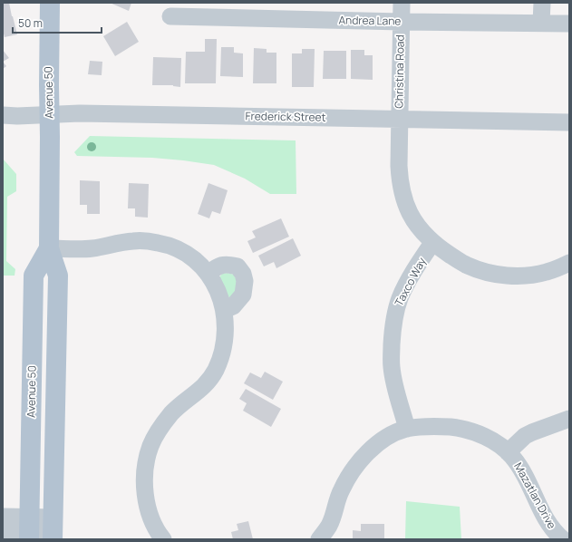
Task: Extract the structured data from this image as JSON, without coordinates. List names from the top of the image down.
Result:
{
  "streets": {
    "main road": ["Avenue 50"],
    "street": [
      "Andrea Lane",
      "Christina Road",
      "Frederick Street",
      "Taxco Way",
      "Mazatlan Drive"
    ]
  },
  "crossings": [
    ["Andrea Lane", "Christina Road"],
    ["Christina Road", "Frederick Street"],
    ["Christina Road", "Taxco Way"],
    ["Avenue 50", "Frederick Street"],
    ["Taxco Way", "Mazatlan Drive"]
  ],
  "scale_bar": "50 m"
}
